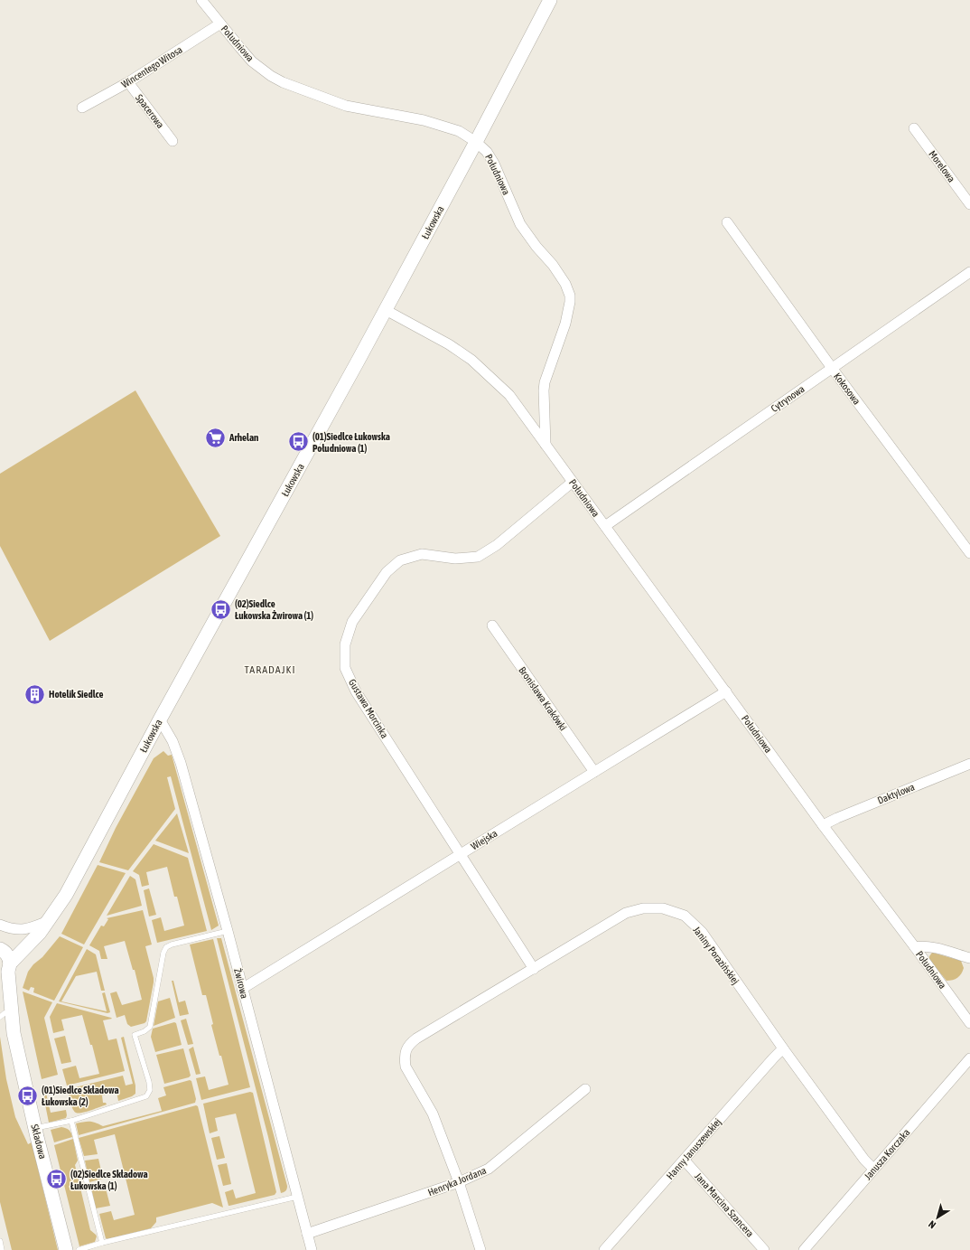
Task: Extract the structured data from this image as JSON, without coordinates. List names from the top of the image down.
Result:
{
  "streets": {
    "main road": ["Łukowska", "Składowa"],
    "street": [
      "Południowa",
      "Wincentego Witosa",
      "Spacerowa",
      "Morelowa",
      "Kokosowa",
      "Cytrynowa",
      "Bronisława Krakówki",
      "Gustawa Morcinka",
      "Daktylowa",
      "Wiejska",
      "Janiny Porazińskiej",
      "Żwirowa",
      "Hanny Januszewskiej",
      "Janusza Korczaka",
      "Henryka Jordana",
      "Jana Marcina Szancera"
    ]
  },
  "crossings": [
    ["Południowa", "Wincentego Witosa"],
    ["Południowa", "Łukowska"],
    ["Południowa", "Cytrynowa"],
    ["Południowa", "Gustawa Morcinka"],
    ["Południowa", "Daktylowa"],
    ["Południowa", "Wiejska"],
    ["Wincentego Witosa", "Spacerowa"],
    ["Łukowska", "Żwirowa"],
    ["Łukowska", "Składowa"],
    ["Kokosowa", "Cytrynowa"],
    ["Bronisława Krakówki", "Wiejska"],
    ["Gustawa Morcinka", "Wiejska"],
    ["Gustawa Morcinka", "Janiny Porazińskiej"],
    ["Wiejska", "Żwirowa"],
    ["Janiny Porazińskiej", "Hanny Januszewskiej"],
    ["Janiny Porazińskiej", "Janusza Korczaka"],
    ["Janiny Porazińskiej", "Henryka Jordana"],
    ["Żwirowa", "Henryka Jordana"],
    ["Hanny Januszewskiej", "Jana Marcina Szancera"]
  ],
  "districts": ["TARADAJKI"],
  "places": {
    "supermarket": ["Arhelan"],
    "bus stop": [
      "(01)Siedlce Łukowska Południowa (1)",
      "(02)Siedlce Łukowska Żwirowa (1)",
      "(01)Siedlce Składowa Łukowska (2)",
      "(02)Siedlce Składowa Łukowska (1)"
    ],
    "building": ["Hotelik Siedlce"]
  },
  "north": "bottom left"
}
